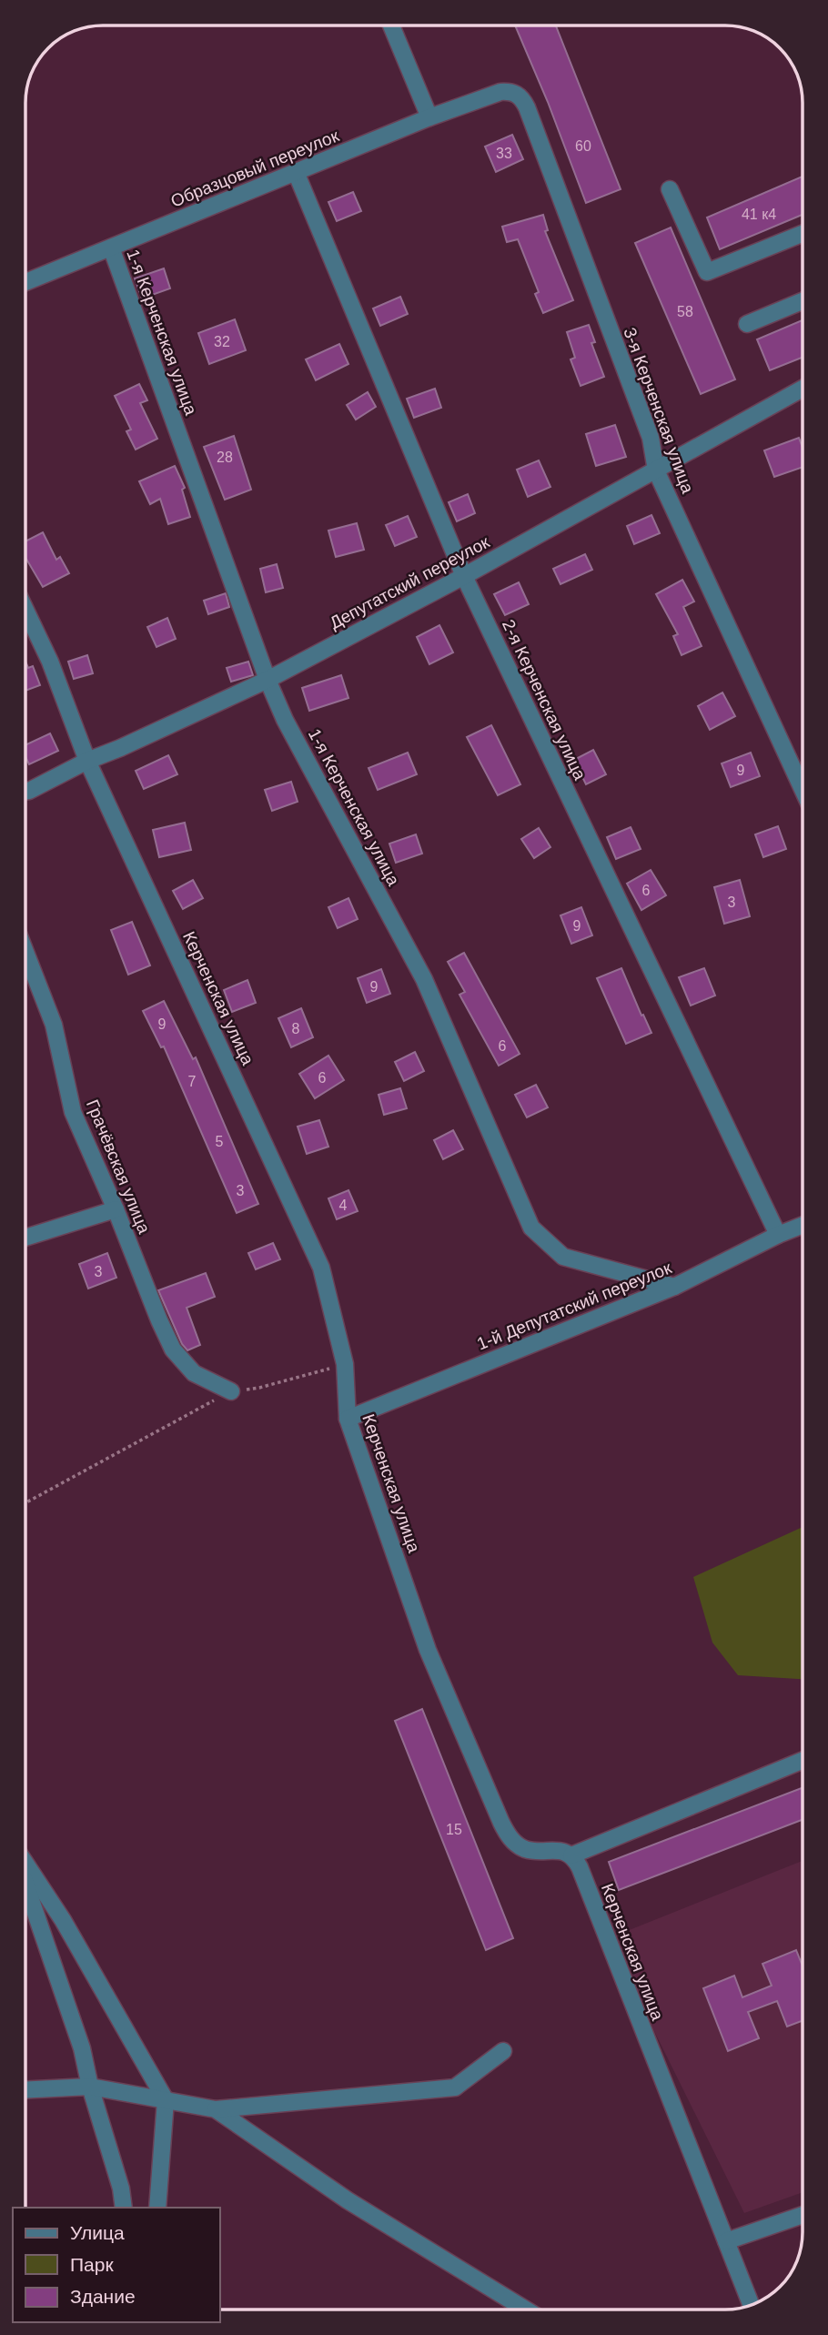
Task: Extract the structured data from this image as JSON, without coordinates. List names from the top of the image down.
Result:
{
  "streets": {
    "street": [
      "Образцовый переулок",
      "1-я Керченская улица",
      "3-я Керченская улица",
      "Депутатский переулок",
      "2-я Керченская улица",
      "Керченская улица",
      "Грачёвская улица",
      "1-й Депутатский переулок"
    ]
  },
  "crossings": [
    ["Образцовый переулок", "1-я Керченская улица"],
    ["Образцовый переулок", "3-я Керченская улица"],
    ["Образцовый переулок", "2-я Керченская улица"],
    ["1-я Керченская улица", "Депутатский переулок"],
    ["1-я Керченская улица", "1-й Депутатский переулок"],
    ["3-я Керченская улица", "Депутатский переулок"],
    ["Депутатский переулок", "2-я Керченская улица"],
    ["Депутатский переулок", "Керченская улица"],
    ["2-я Керченская улица", "1-й Депутатский переулок"],
    ["Керченская улица", "1-й Депутатский переулок"]
  ],
  "house_numbers": [
    "60",
    "33",
    "41 к4",
    "58",
    "32",
    "28",
    "9",
    "6",
    "3",
    "9",
    "9",
    "9",
    "8",
    "6",
    "6",
    "7",
    "5",
    "3",
    "4",
    "3",
    "15"
  ],
  "legend": ["Улица", "Парк", "Здание"]
}
